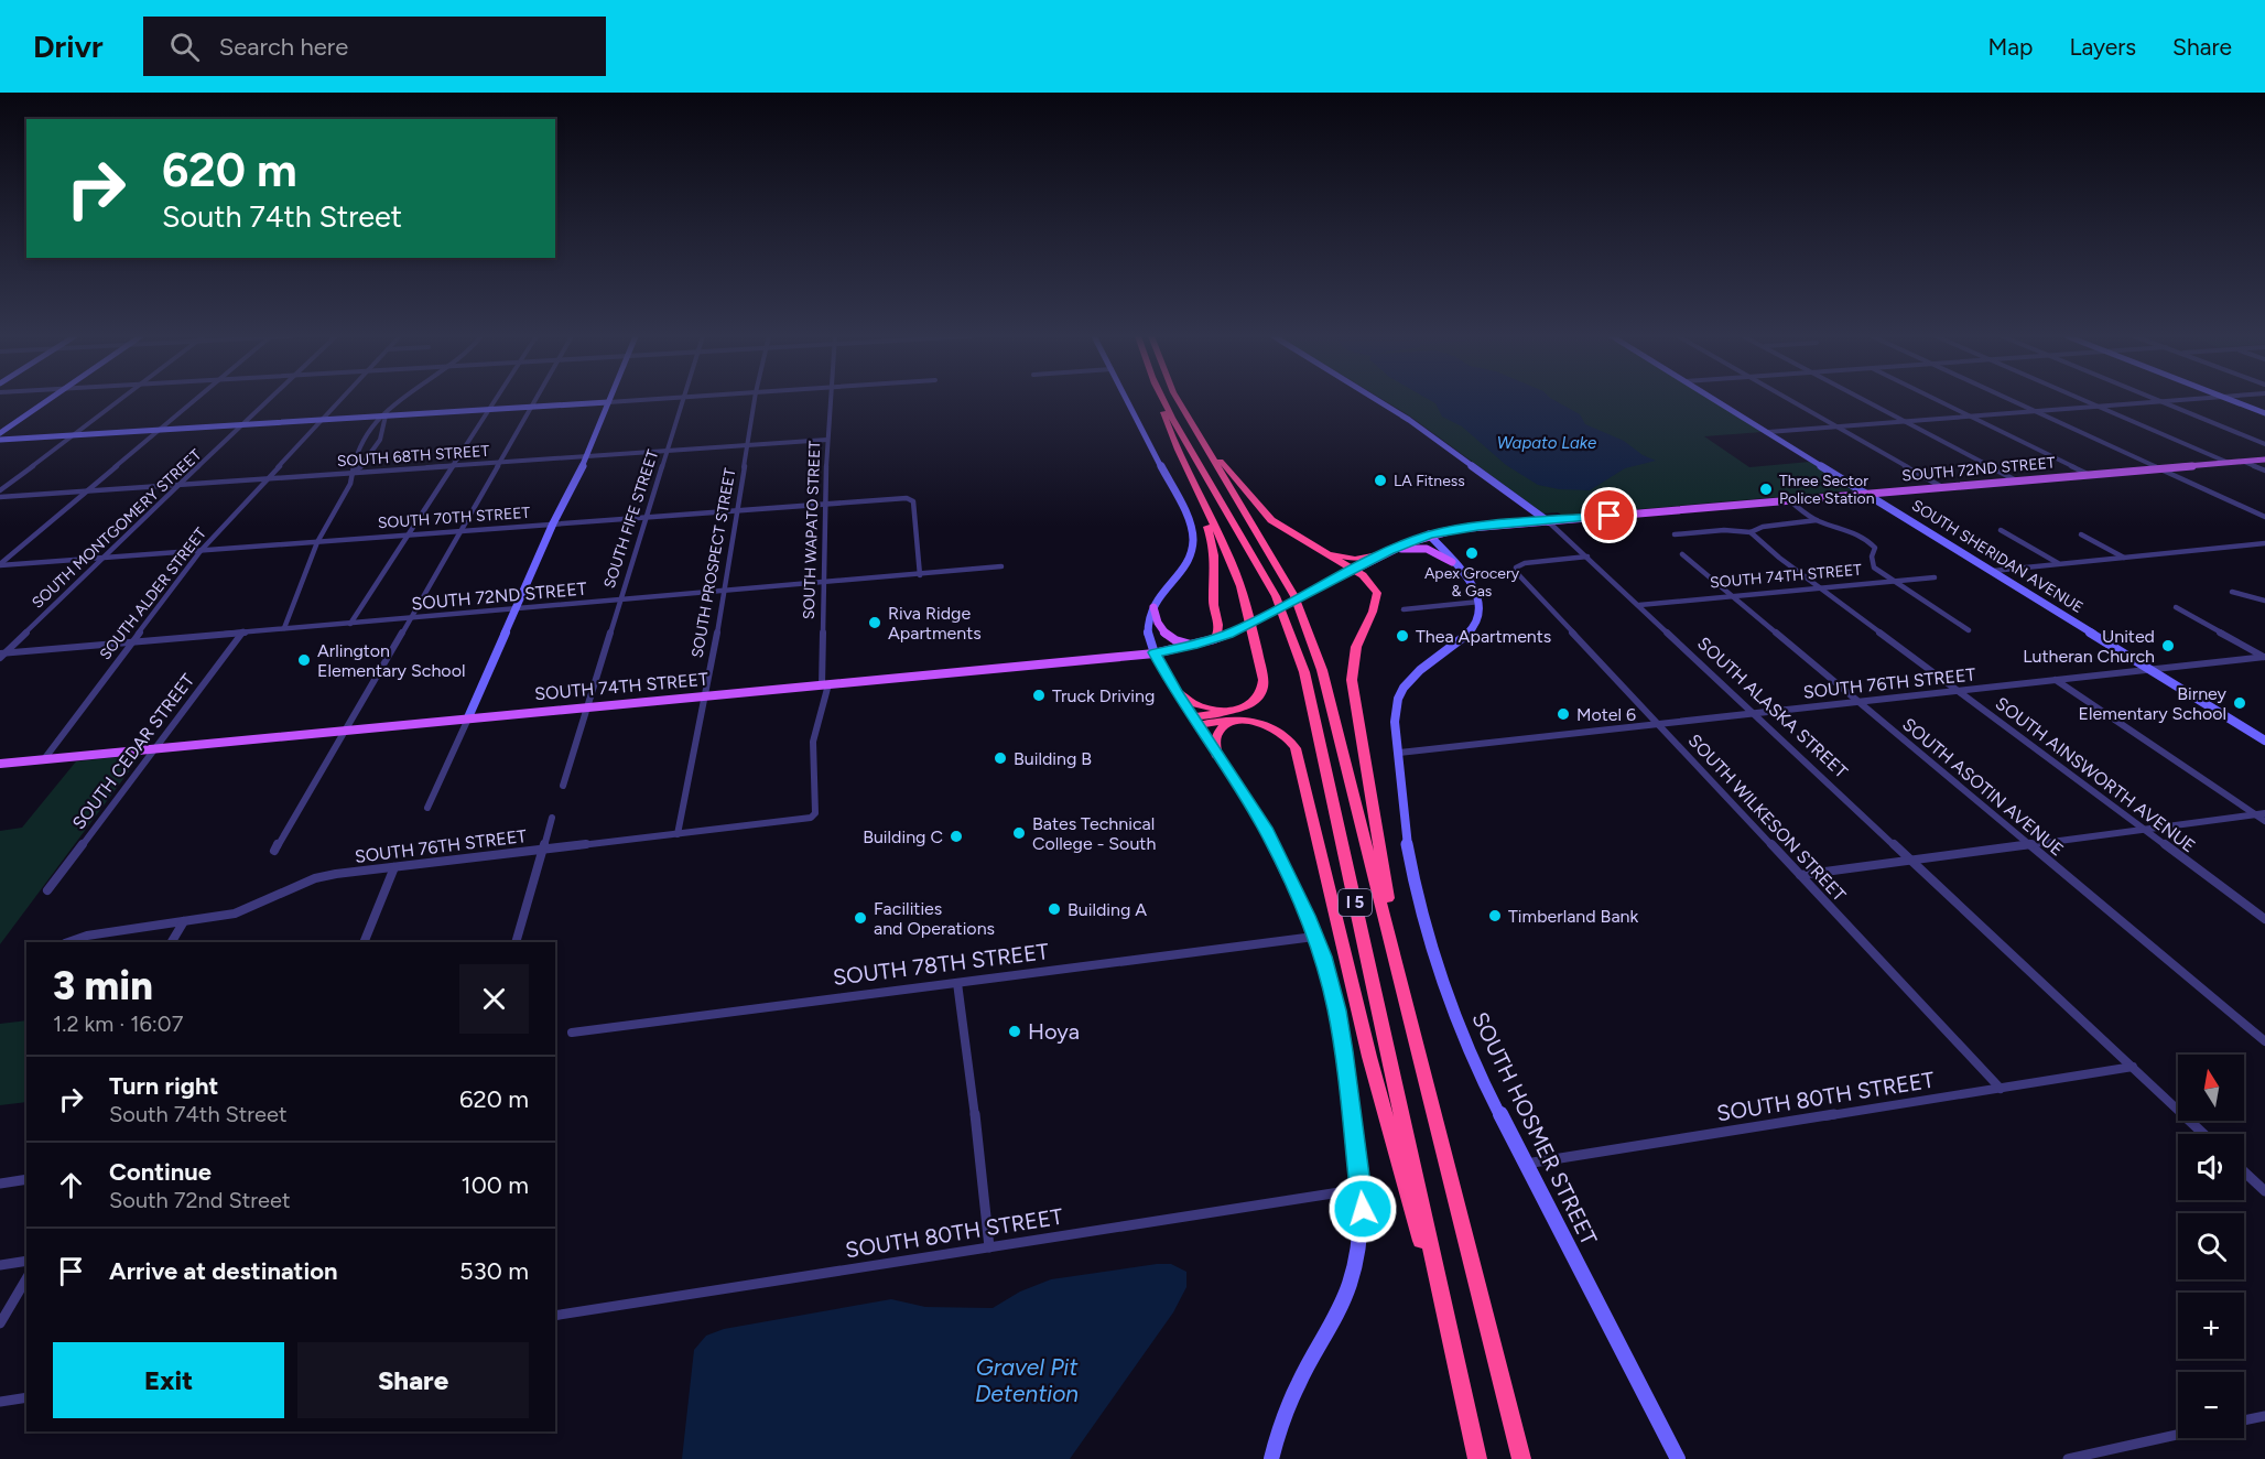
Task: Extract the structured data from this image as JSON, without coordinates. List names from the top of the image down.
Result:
{
  "streets": {
    "highway": ["I 5"],
    "main road": ["SOUTH 72ND STREET", "SOUTH 74TH STREET"],
    "street": [
      "SOUTH 68TH STREET",
      "SOUTH 70TH STREET",
      "SOUTH FIFE STREET",
      "SOUTH MONTGOMERY STREET",
      "SOUTH WAPATO STREET",
      "SOUTH SHERIDAN AVENUE",
      "SOUTH PROSPECT STREET",
      "SOUTH ALDER STREET",
      "SOUTH 76TH STREET",
      "SOUTH ALASKA STREET",
      "SOUTH CEDAR STREET",
      "SOUTH AINSWORTH AVENUE",
      "SOUTH ASOTIN AVENUE",
      "SOUTH WILKESON STREET",
      "SOUTH 78TH STREET",
      "SOUTH 80TH STREET",
      "SOUTH HOSMER STREET"
    ]
  },
  "crossings": [
    ["SOUTH 68TH STREET", "SOUTH FIFE STREET"],
    ["SOUTH 68TH STREET", "SOUTH MONTGOMERY STREET"],
    ["SOUTH 68TH STREET", "SOUTH WAPATO STREET"],
    ["SOUTH 68TH STREET", "SOUTH PROSPECT STREET"],
    ["SOUTH 68TH STREET", "SOUTH ALDER STREET"],
    ["SOUTH 72ND STREET", "SOUTH 70TH STREET"],
    ["SOUTH 72ND STREET", "SOUTH FIFE STREET"],
    ["SOUTH 72ND STREET", "SOUTH MONTGOMERY STREET"],
    ["SOUTH 72ND STREET", "SOUTH WAPATO STREET"],
    ["SOUTH 72ND STREET", "SOUTH SHERIDAN AVENUE"],
    ["SOUTH 72ND STREET", "SOUTH PROSPECT STREET"],
    ["SOUTH 72ND STREET", "SOUTH 74TH STREET"],
    ["SOUTH 72ND STREET", "SOUTH ALDER STREET"],
    ["SOUTH 72ND STREET", "SOUTH ALASKA STREET"],
    ["SOUTH 72ND STREET", "SOUTH CEDAR STREET"],
    ["SOUTH 70TH STREET", "SOUTH FIFE STREET"],
    ["SOUTH 70TH STREET", "SOUTH MONTGOMERY STREET"],
    ["SOUTH 70TH STREET", "SOUTH WAPATO STREET"],
    ["SOUTH 70TH STREET", "SOUTH PROSPECT STREET"],
    ["SOUTH 70TH STREET", "SOUTH ALDER STREET"],
    ["SOUTH FIFE STREET", "SOUTH 74TH STREET"],
    ["SOUTH WAPATO STREET", "SOUTH 74TH STREET"],
    ["SOUTH WAPATO STREET", "SOUTH 76TH STREET"],
    ["SOUTH SHERIDAN AVENUE", "SOUTH 76TH STREET"],
    ["SOUTH PROSPECT STREET", "SOUTH 74TH STREET"],
    ["SOUTH PROSPECT STREET", "SOUTH 76TH STREET"],
    ["SOUTH 74TH STREET", "SOUTH ALDER STREET"],
    ["SOUTH 74TH STREET", "SOUTH ALASKA STREET"],
    ["SOUTH 74TH STREET", "SOUTH CEDAR STREET"],
    ["SOUTH 74TH STREET", "SOUTH AINSWORTH AVENUE"],
    ["SOUTH 74TH STREET", "SOUTH ASOTIN AVENUE"],
    ["SOUTH 76TH STREET", "SOUTH ALASKA STREET"],
    ["SOUTH 76TH STREET", "SOUTH AINSWORTH AVENUE"],
    ["SOUTH 76TH STREET", "SOUTH ASOTIN AVENUE"],
    ["SOUTH 76TH STREET", "SOUTH WILKESON STREET"],
    ["SOUTH 76TH STREET", "SOUTH HOSMER STREET"],
    ["SOUTH ALASKA STREET", "SOUTH WILKESON STREET"],
    ["SOUTH ALASKA STREET", "SOUTH 80TH STREET"],
    ["SOUTH WILKESON STREET", "SOUTH 80TH STREET"],
    ["SOUTH 80TH STREET", "SOUTH HOSMER STREET"]
  ],
  "water": ["Wapato Lake", "Gravel Pit Detention"],
  "places": [
    "LA Fitness",
    "Three Sector Police Station",
    "Apex Grocery & Gas",
    "Riva Ridge Apartments",
    "Thea Apartments",
    "United Lutheran Church",
    "Arlington Elementary School",
    "Truck Driving",
    "Birney Elementary School",
    "Motel 6",
    "Building B",
    "Bates Technical College - South",
    "Building C",
    "Building A",
    "Timberland Bank",
    "Facilities and Operations",
    "Hoya"
  ],
  "north": "top",
  "page": {
    "header": "Drivr",
    "search": "Search here",
    "nav": ["Map", "Layers", "Share"],
    "turn": ["620 m", "South 74th Street"],
    "heading": ["3 min", "1.2 km · 16:07"],
    "map_buttons": ["+", "−"],
    "list": [
      {
        "name": "Turn right",
        "note": "South 74th Street",
        "value": "620 m"
      },
      {
        "name": "Continue",
        "note": "South 72nd Street",
        "value": "100 m"
      },
      {
        "name": "Arrive at destination",
        "value": "530 m"
      }
    ],
    "buttons": ["Exit", "Share"]
  }
}
